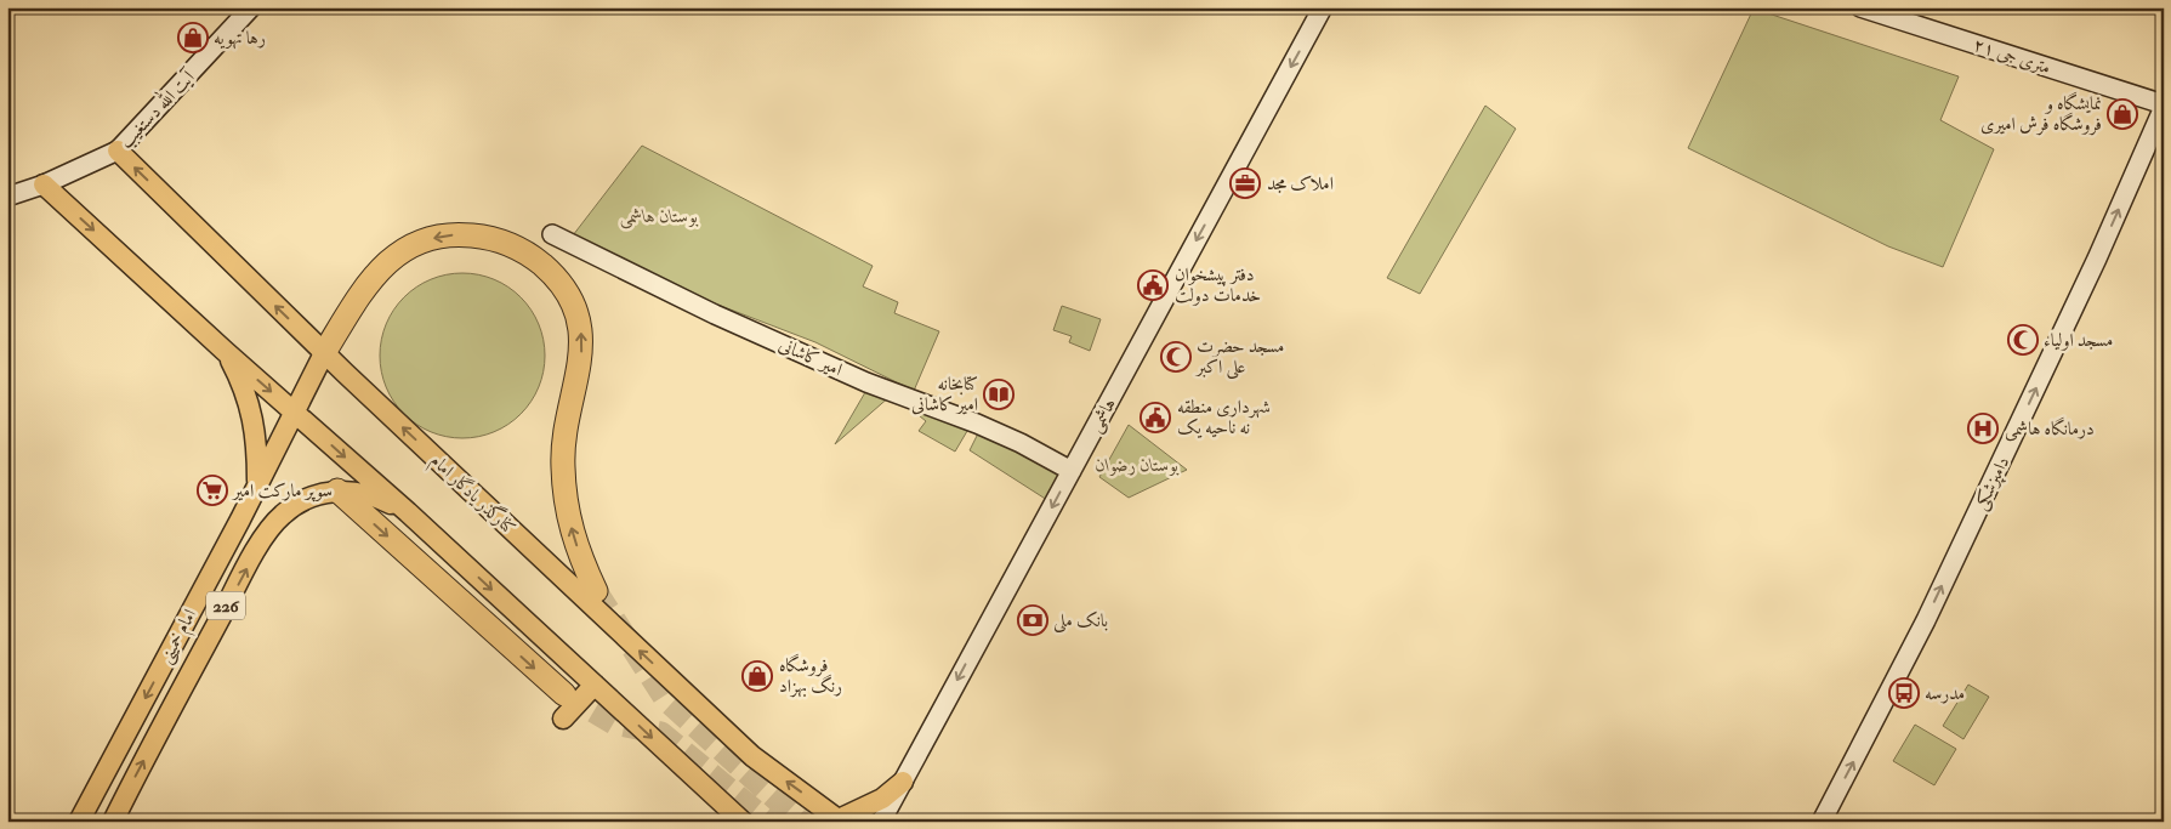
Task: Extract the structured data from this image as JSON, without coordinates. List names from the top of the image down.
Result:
{
  "streets": {
    "main road": [
      "۲۱ متری جی",
      "آیت الله دستغیب",
      "امیر کاشانی",
      "هاشمی",
      "دامپزشکی",
      "کنارگذر یادگار امام",
      "226",
      "امام خمینی"
    ]
  },
  "crossings": [
    ["۲۱ متری جی", "دامپزشکی"],
    ["آیت الله دستغیب", "کنارگذر یادگار امام"],
    ["امیر کاشانی", "هاشمی"],
    ["کنارگذر یادگار امام", "امام خمینی"]
  ],
  "one_way": ["هاشمی", "دامپزشکی"],
  "parks": ["بوستان هاشمی", "بوستان رضوان"],
  "places": {
    "shop": ["رها تهویه", "نمایشگاه و فروشگاه فرش امیری", "فروشگاه رنگ بهزاد"],
    "office": ["املاک مجد"],
    "public building": ["دفتر پیشخوان خدمات دولت", "شهرداری منطقه نه ناحیه یک"],
    "mosque": ["مسجد اولیاء", "مسجد حضرت علی اکبر"],
    "library": ["کتابخانه امیر کاشانی"],
    "hospital": ["درمانگاه هاشمی"],
    "supermarket": ["سوپر مارکت امیر"],
    "bank": ["بانک ملی"],
    "bus stop": ["مدرسه"]
  }
}
